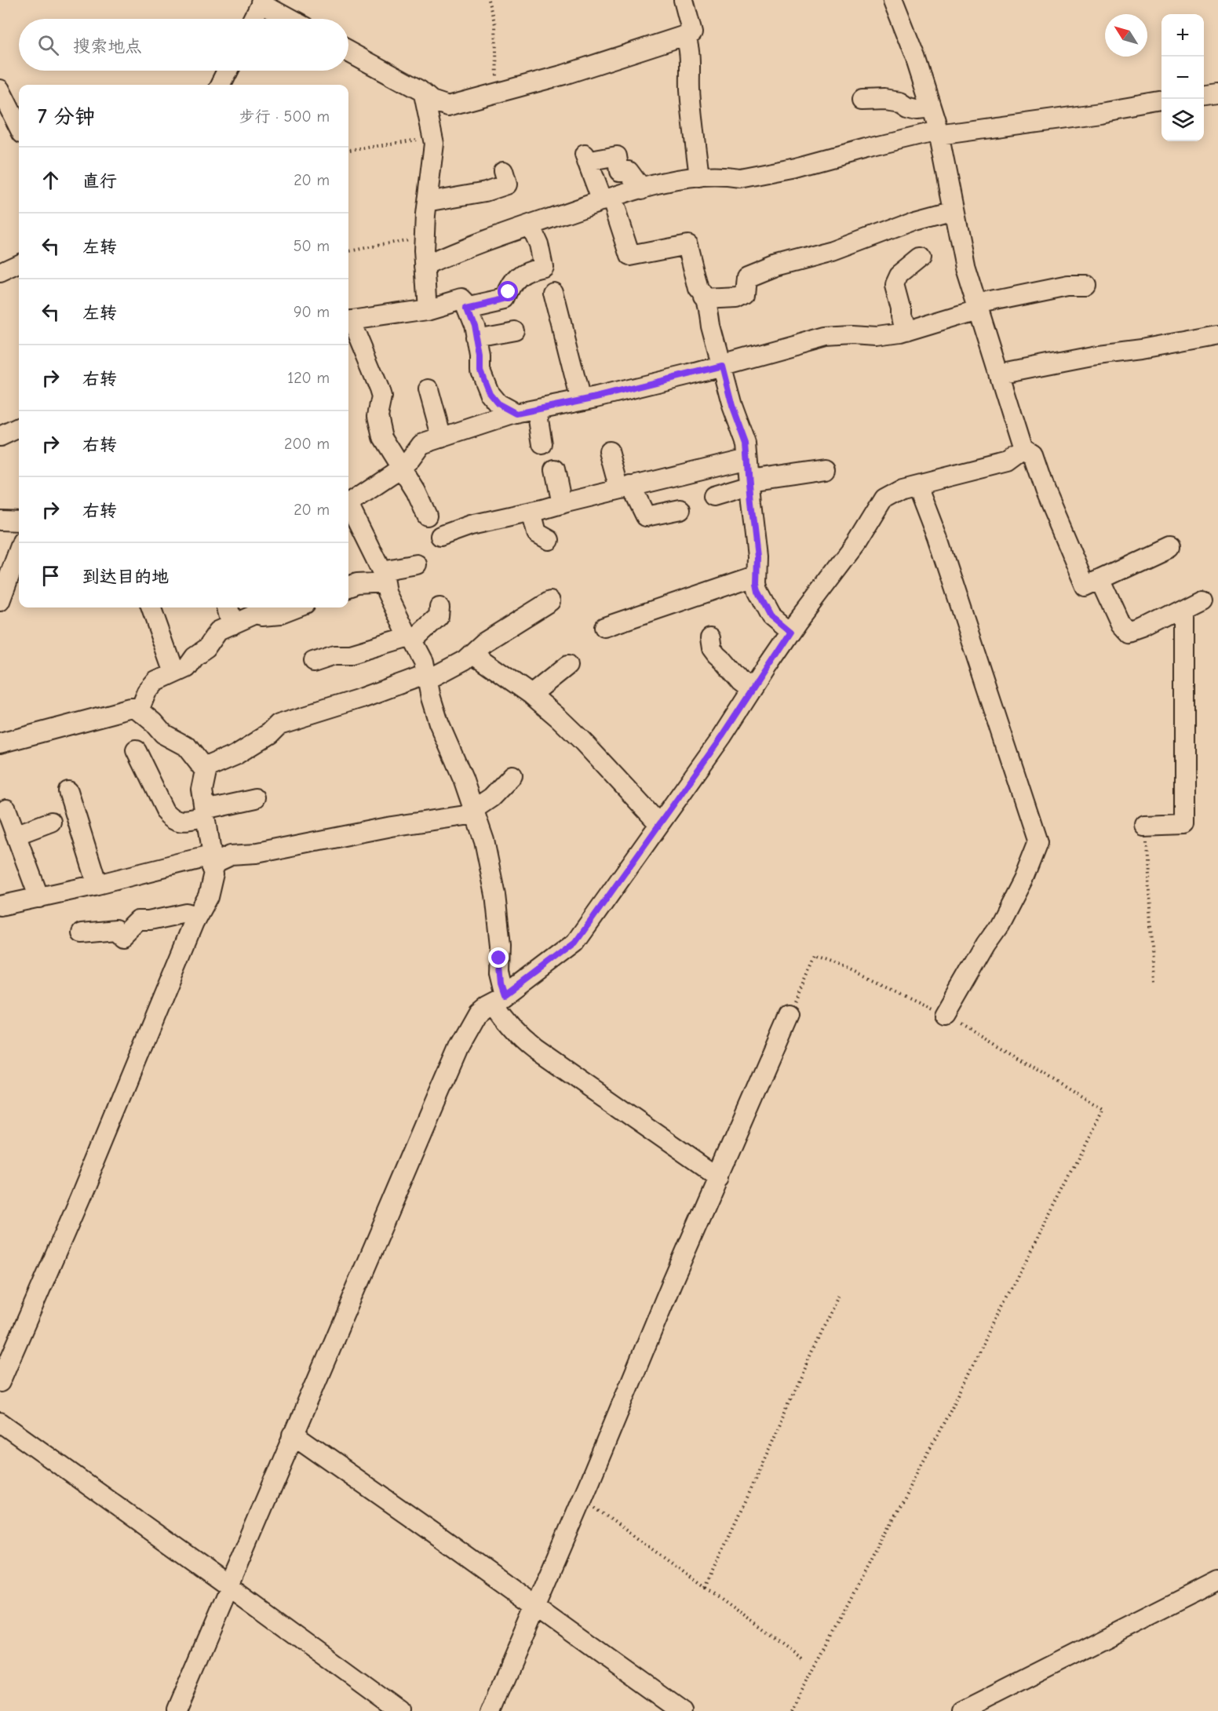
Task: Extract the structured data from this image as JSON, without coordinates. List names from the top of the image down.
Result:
{
  "north": "top left",
  "page": {
    "map_buttons": ["+", "−"],
    "search": "搜索地点",
    "heading": ["7 分钟", "步行 · 500 m"],
    "list": [
      ["直行", "20 m"],
      ["左转", "50 m"],
      ["左转", "90 m"],
      ["右转", "120 m"],
      ["右转", "200 m"],
      ["右转", "20 m"],
      "到达目的地"
    ]
  }
}
